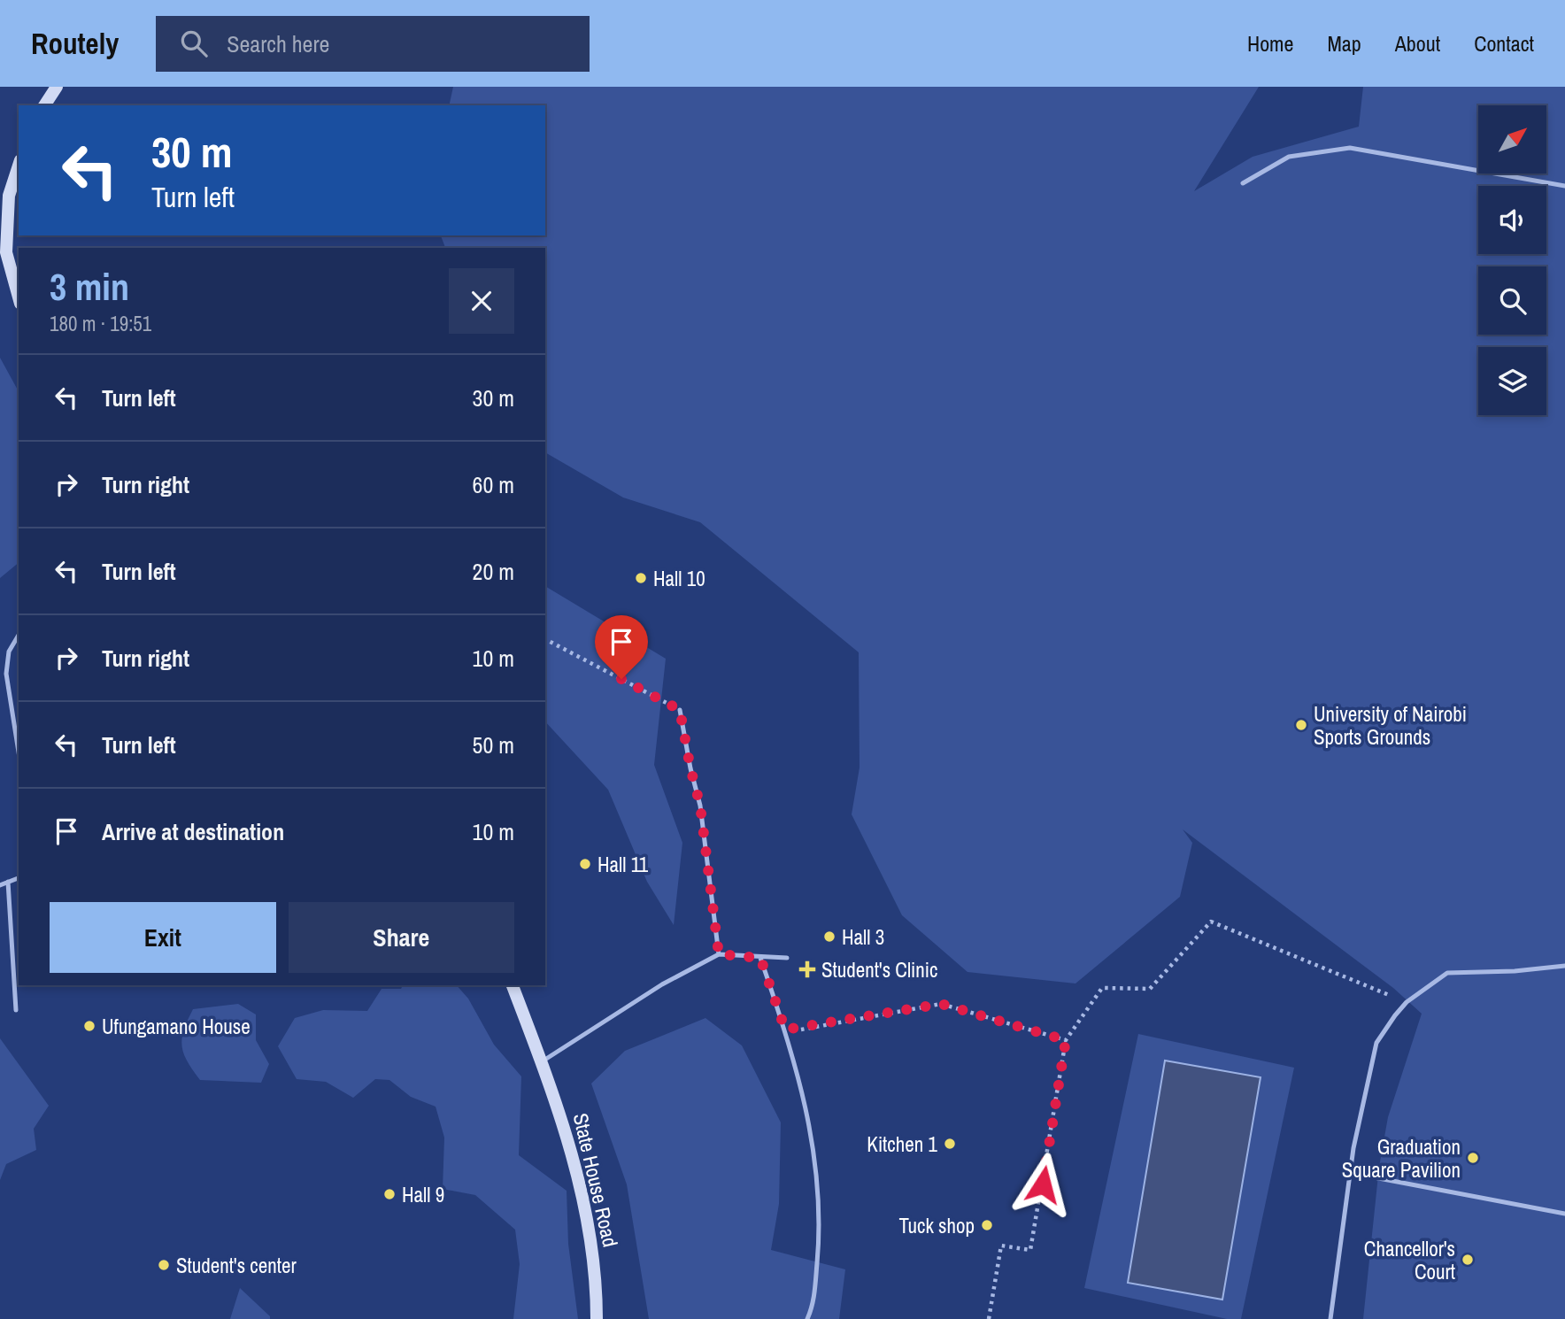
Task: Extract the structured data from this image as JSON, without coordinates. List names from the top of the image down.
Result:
{
  "streets": {
    "street": ["State House Road"]
  },
  "places": {
    "other": [
      "Hall 10",
      "University of Nairobi Sports Grounds",
      "Hall 11",
      "Hall 3",
      "Ufungamano House",
      "Kitchen 1",
      "Graduation Square Pavilion",
      "Hall 9",
      "Tuck shop",
      "Chancellor's Court",
      "Student's center"
    ],
    "health": ["Student's Clinic"]
  },
  "north": "top right",
  "page": {
    "header": "Routely",
    "search": "Search here",
    "nav": [
      "Home",
      "Map",
      "About",
      "Contact"
    ],
    "turn": ["30 m", "Turn left"],
    "heading": ["3 min", "180 m · 19:51"],
    "list": [
      {
        "name": "Turn left",
        "value": "30 m"
      },
      {
        "name": "Turn right",
        "value": "60 m"
      },
      {
        "name": "Turn left",
        "value": "20 m"
      },
      {
        "name": "Turn right",
        "value": "10 m"
      },
      {
        "name": "Turn left",
        "value": "50 m"
      },
      {
        "name": "Arrive at destination",
        "value": "10 m"
      }
    ],
    "buttons": ["Exit", "Share"]
  }
}
